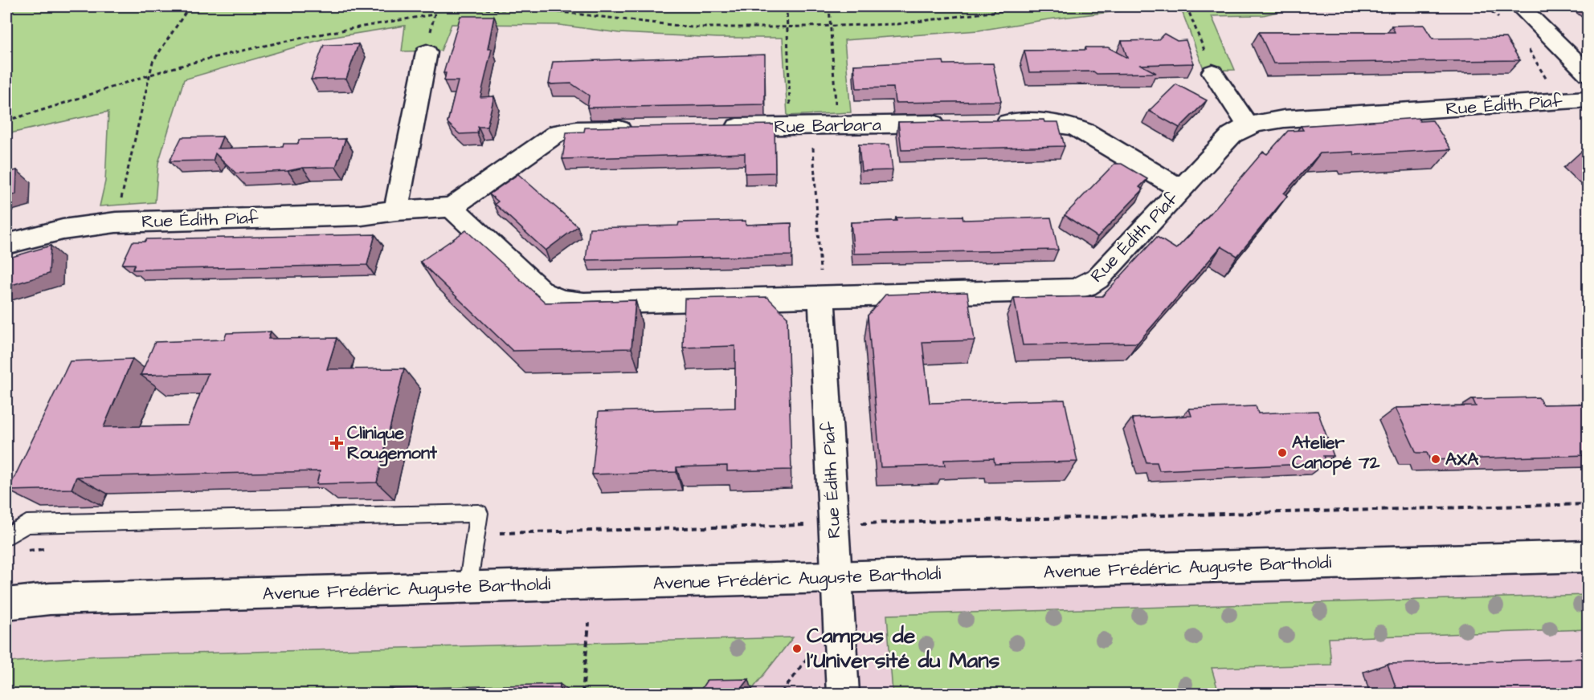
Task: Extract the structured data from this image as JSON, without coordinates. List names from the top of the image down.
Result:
{
  "streets": {
    "street": ["Rue Édith Piaf", "Rue Barbara", "Avenue Frédéric Auguste Bartholdi"]
  },
  "crossings": [
    ["Rue Édith Piaf", "Avenue Frédéric Auguste Bartholdi"]
  ],
  "places": {
    "health": ["Clinique Rougemont"],
    "other": ["Atelier Canopé 72", "AXA", "Campus de l'Université du Mans"]
  }
}
